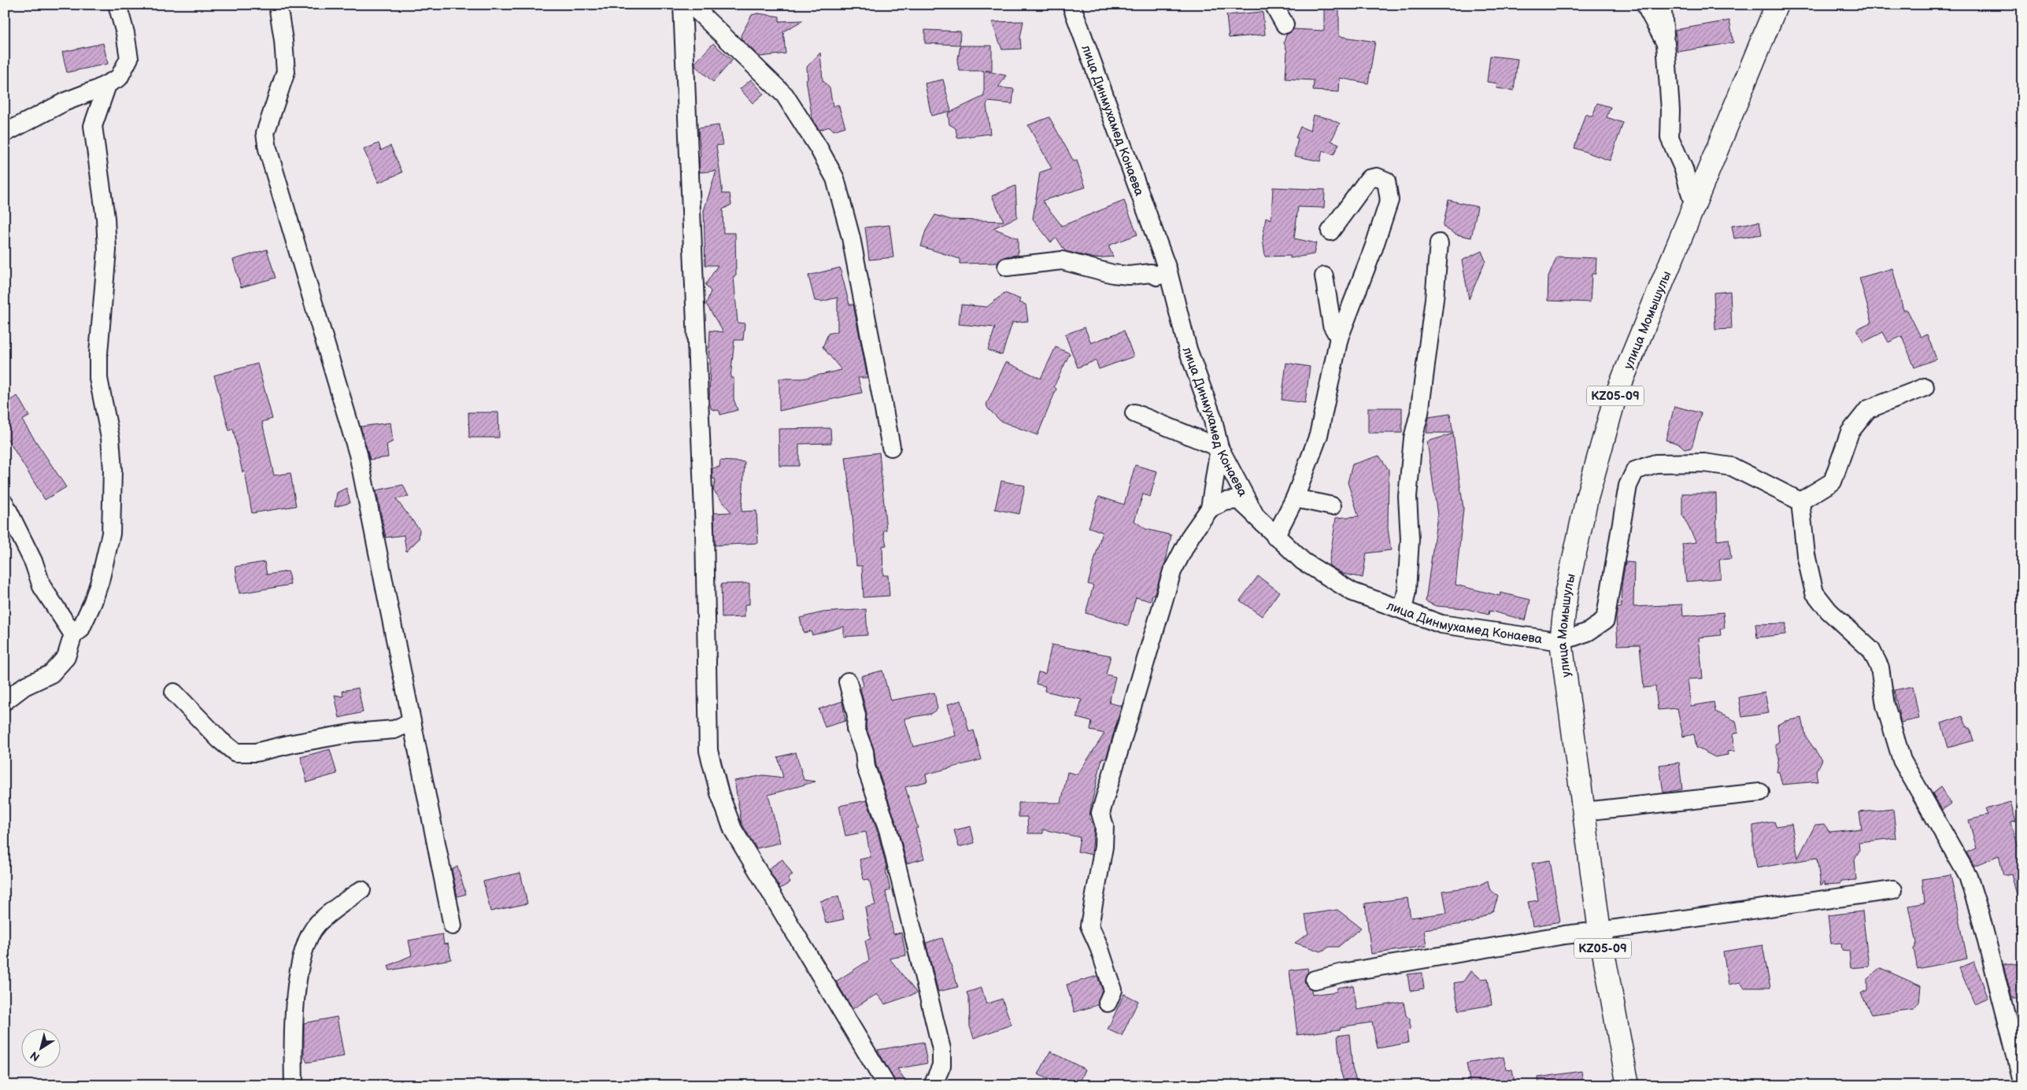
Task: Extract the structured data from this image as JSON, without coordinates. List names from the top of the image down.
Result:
{
  "streets": {
    "main road": ["улица Момышулы", "KZ05-09"],
    "street": ["лица Динмухамед Конаева"]
  },
  "crossings": [
    ["лица Динмухамед Конаева", "улица Момышулы"],
    ["улица Момышулы", "KZ05-09"]
  ],
  "north": "bottom left"
}
